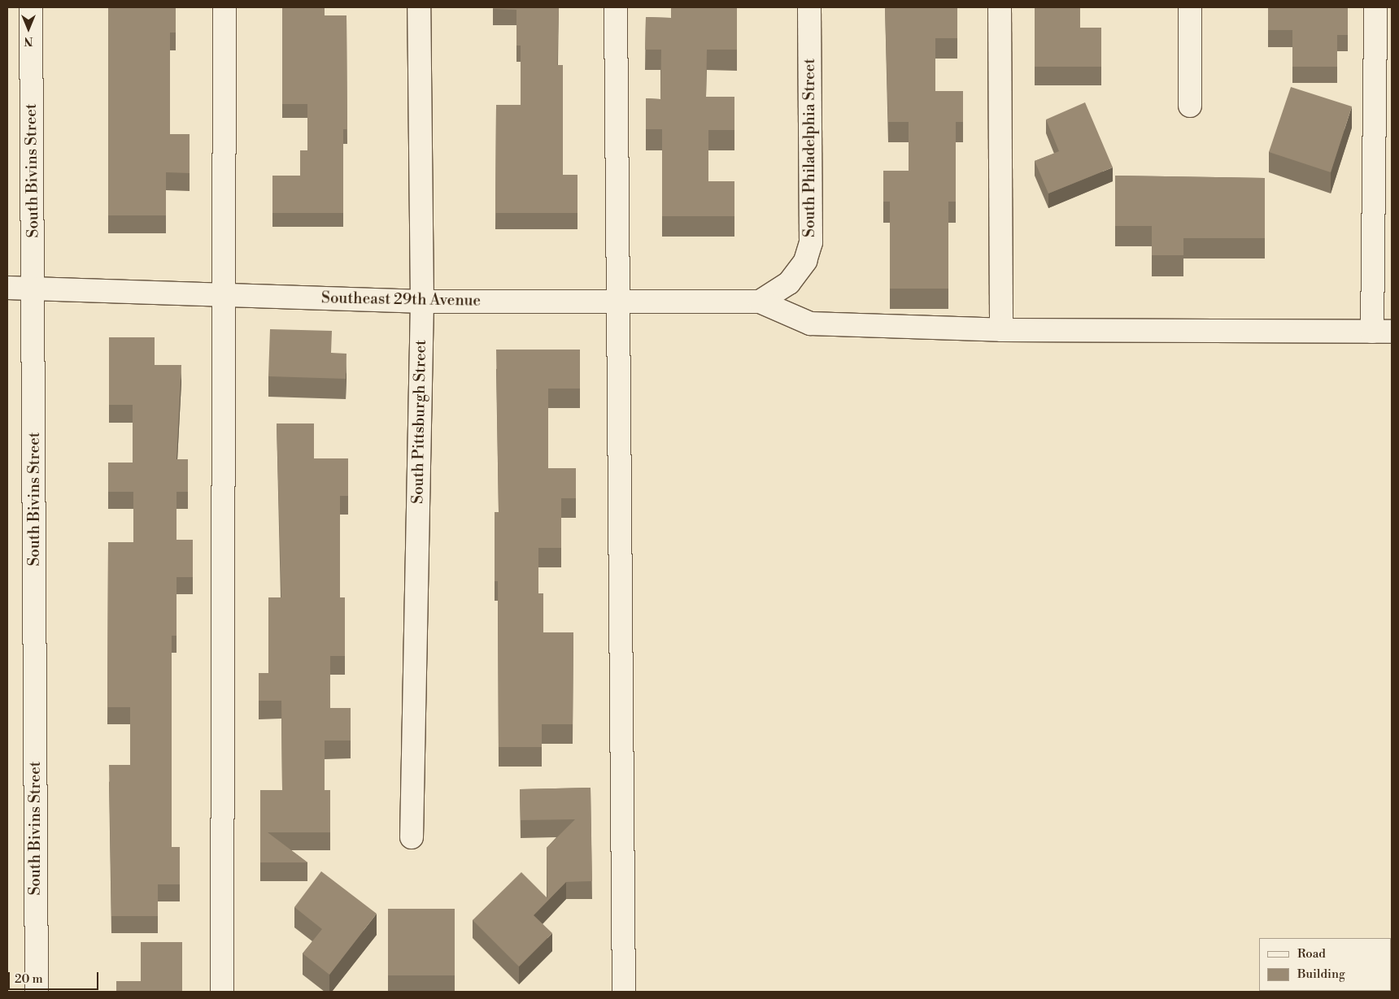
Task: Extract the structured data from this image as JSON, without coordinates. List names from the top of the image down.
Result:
{
  "streets": {
    "street": [
      "South Philadelphia Street",
      "South Bivins Street",
      "Southeast 29th Avenue",
      "South Pittsburgh Street"
    ]
  },
  "crossings": [
    ["South Philadelphia Street", "Southeast 29th Avenue"],
    ["South Bivins Street", "Southeast 29th Avenue"],
    ["Southeast 29th Avenue", "South Pittsburgh Street"]
  ],
  "legend": ["Road", "Building"],
  "scale_bar": "20 m",
  "north": "bottom"
}
